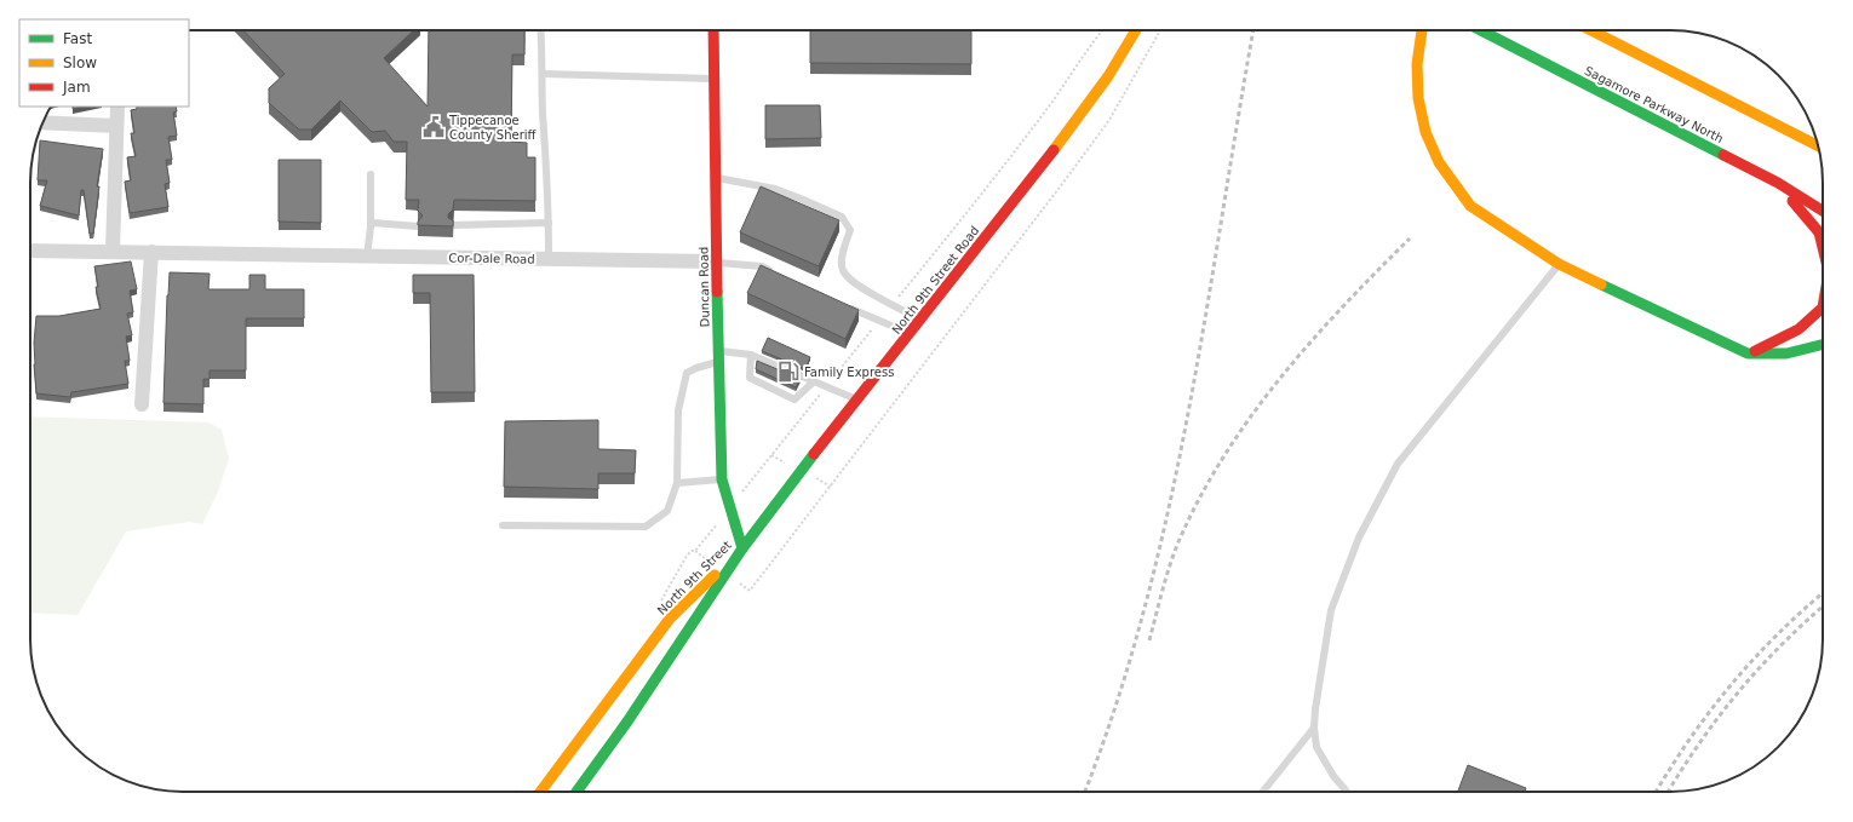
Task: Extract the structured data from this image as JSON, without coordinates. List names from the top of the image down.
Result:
{
  "streets": {
    "main road": [
      "Sagamore Parkway North",
      "North 9th Street Road",
      "Duncan Road",
      "North 9th Street"
    ],
    "street": ["Cor-Dale Road"]
  },
  "crossings": [
    ["Cor-Dale Road", "Duncan Road"],
    ["North 9th Street Road", "Duncan Road"],
    ["North 9th Street Road", "North 9th Street"],
    ["Duncan Road", "North 9th Street"]
  ],
  "places": {
    "public building": ["Tippecanoe County Sheriff"],
    "fuel station": ["Family Express"]
  },
  "legend": ["Fast", "Slow", "Jam"]
}
